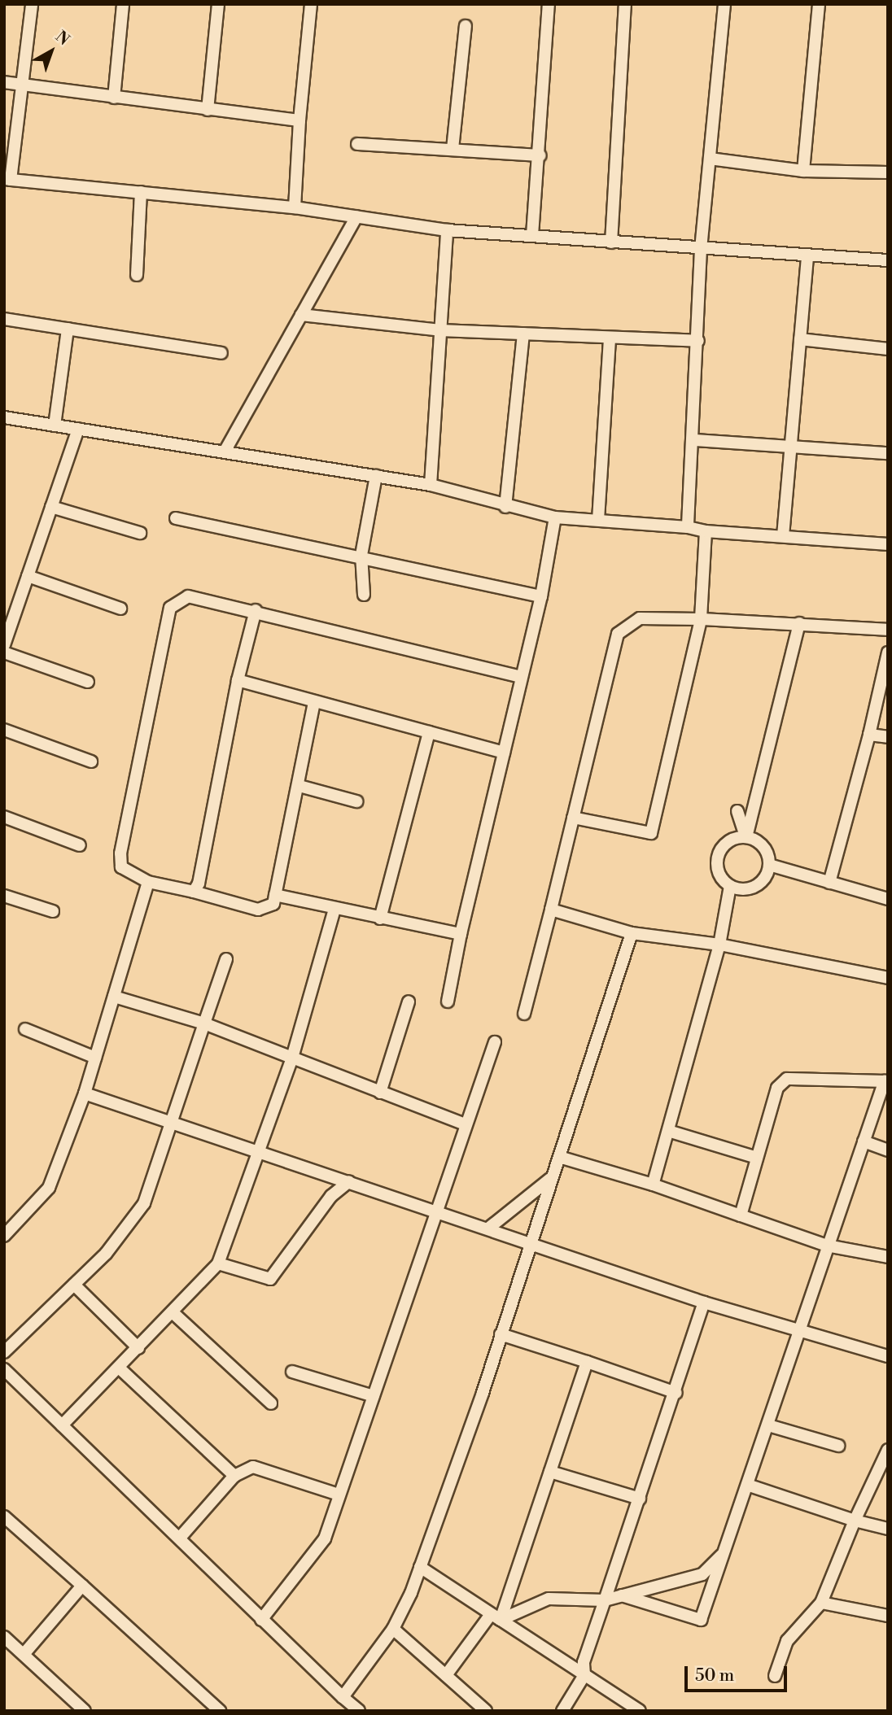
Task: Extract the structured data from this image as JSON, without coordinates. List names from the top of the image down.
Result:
{
  "scale_bar": "50 m",
  "north": "top right"
}
